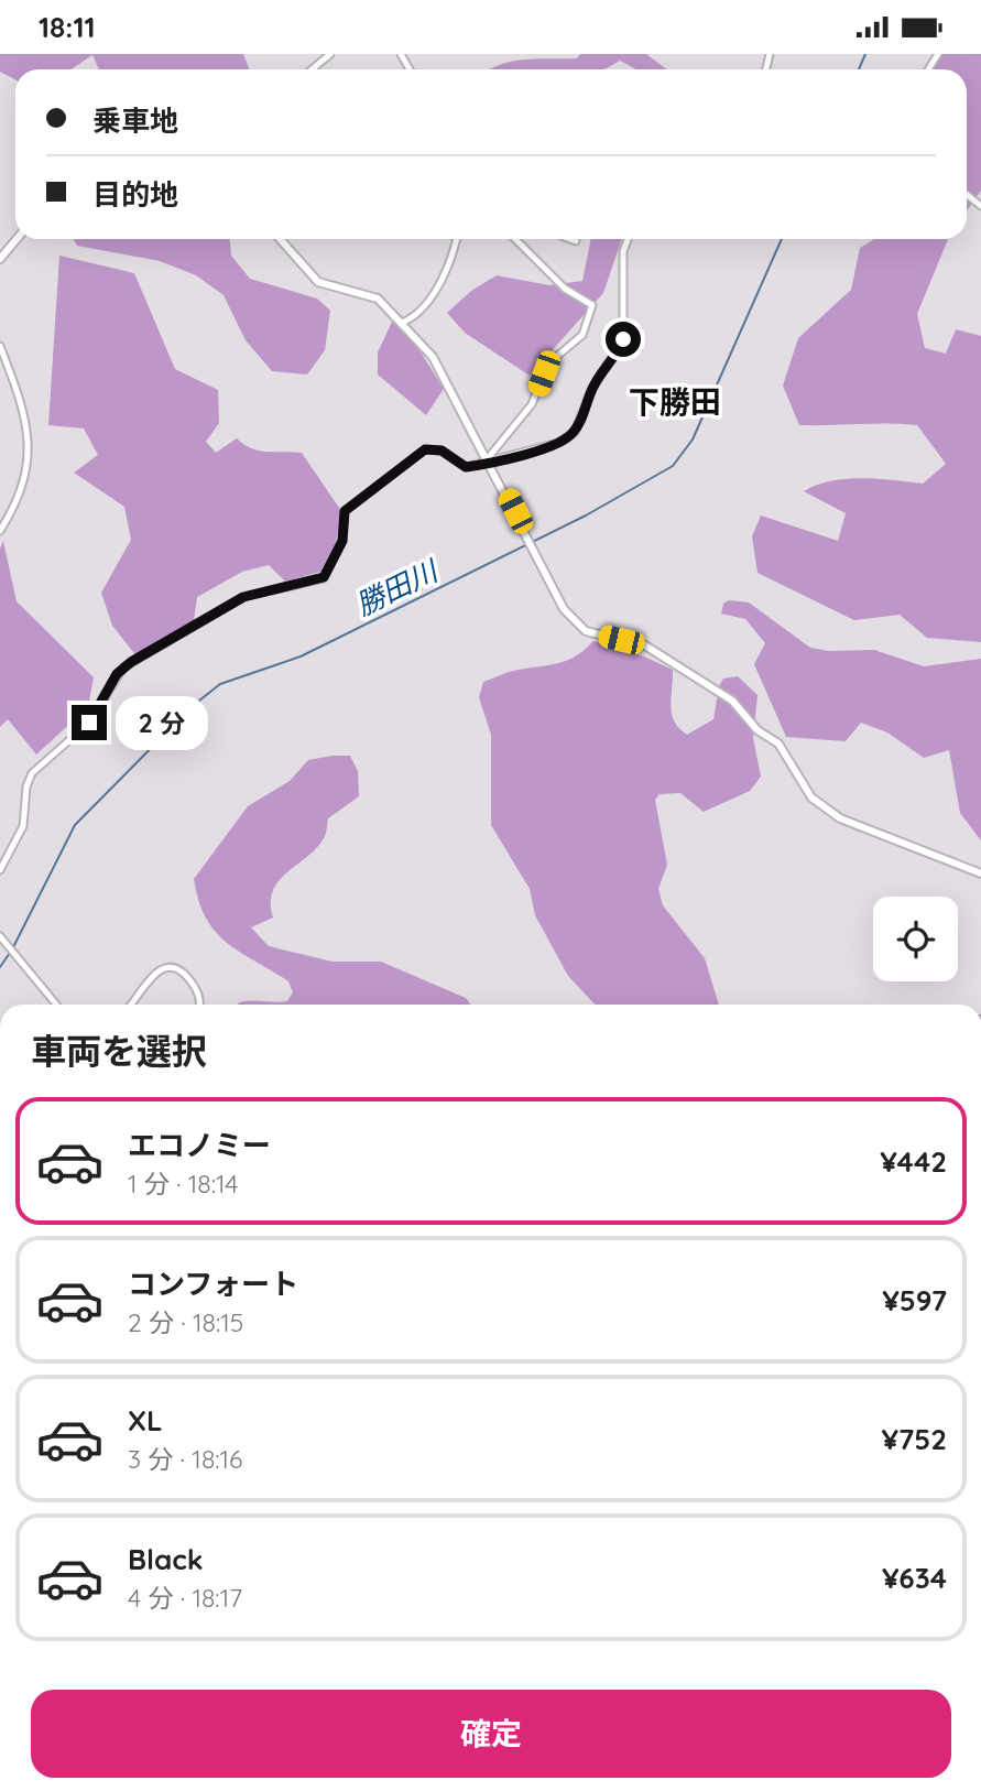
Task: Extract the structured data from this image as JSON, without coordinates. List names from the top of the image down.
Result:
{
  "districts": ["下勝田"],
  "water": ["勝田川"],
  "page": {
    "status": "18:11",
    "banner": ["乗車地", "目的地"],
    "bubble": "2 分",
    "heading": "車両を選択",
    "list": [
      {
        "name": "エコノミー",
        "note": "1 分 · 18:14",
        "value": "¥442"
      },
      {
        "name": "コンフォート",
        "note": "2 分 · 18:15",
        "value": "¥597"
      },
      {
        "name": "XL",
        "note": "3 分 · 18:16",
        "value": "¥752"
      },
      {
        "name": "Black",
        "note": "4 分 · 18:17",
        "value": "¥634"
      }
    ],
    "buttons": "確定"
  }
}
